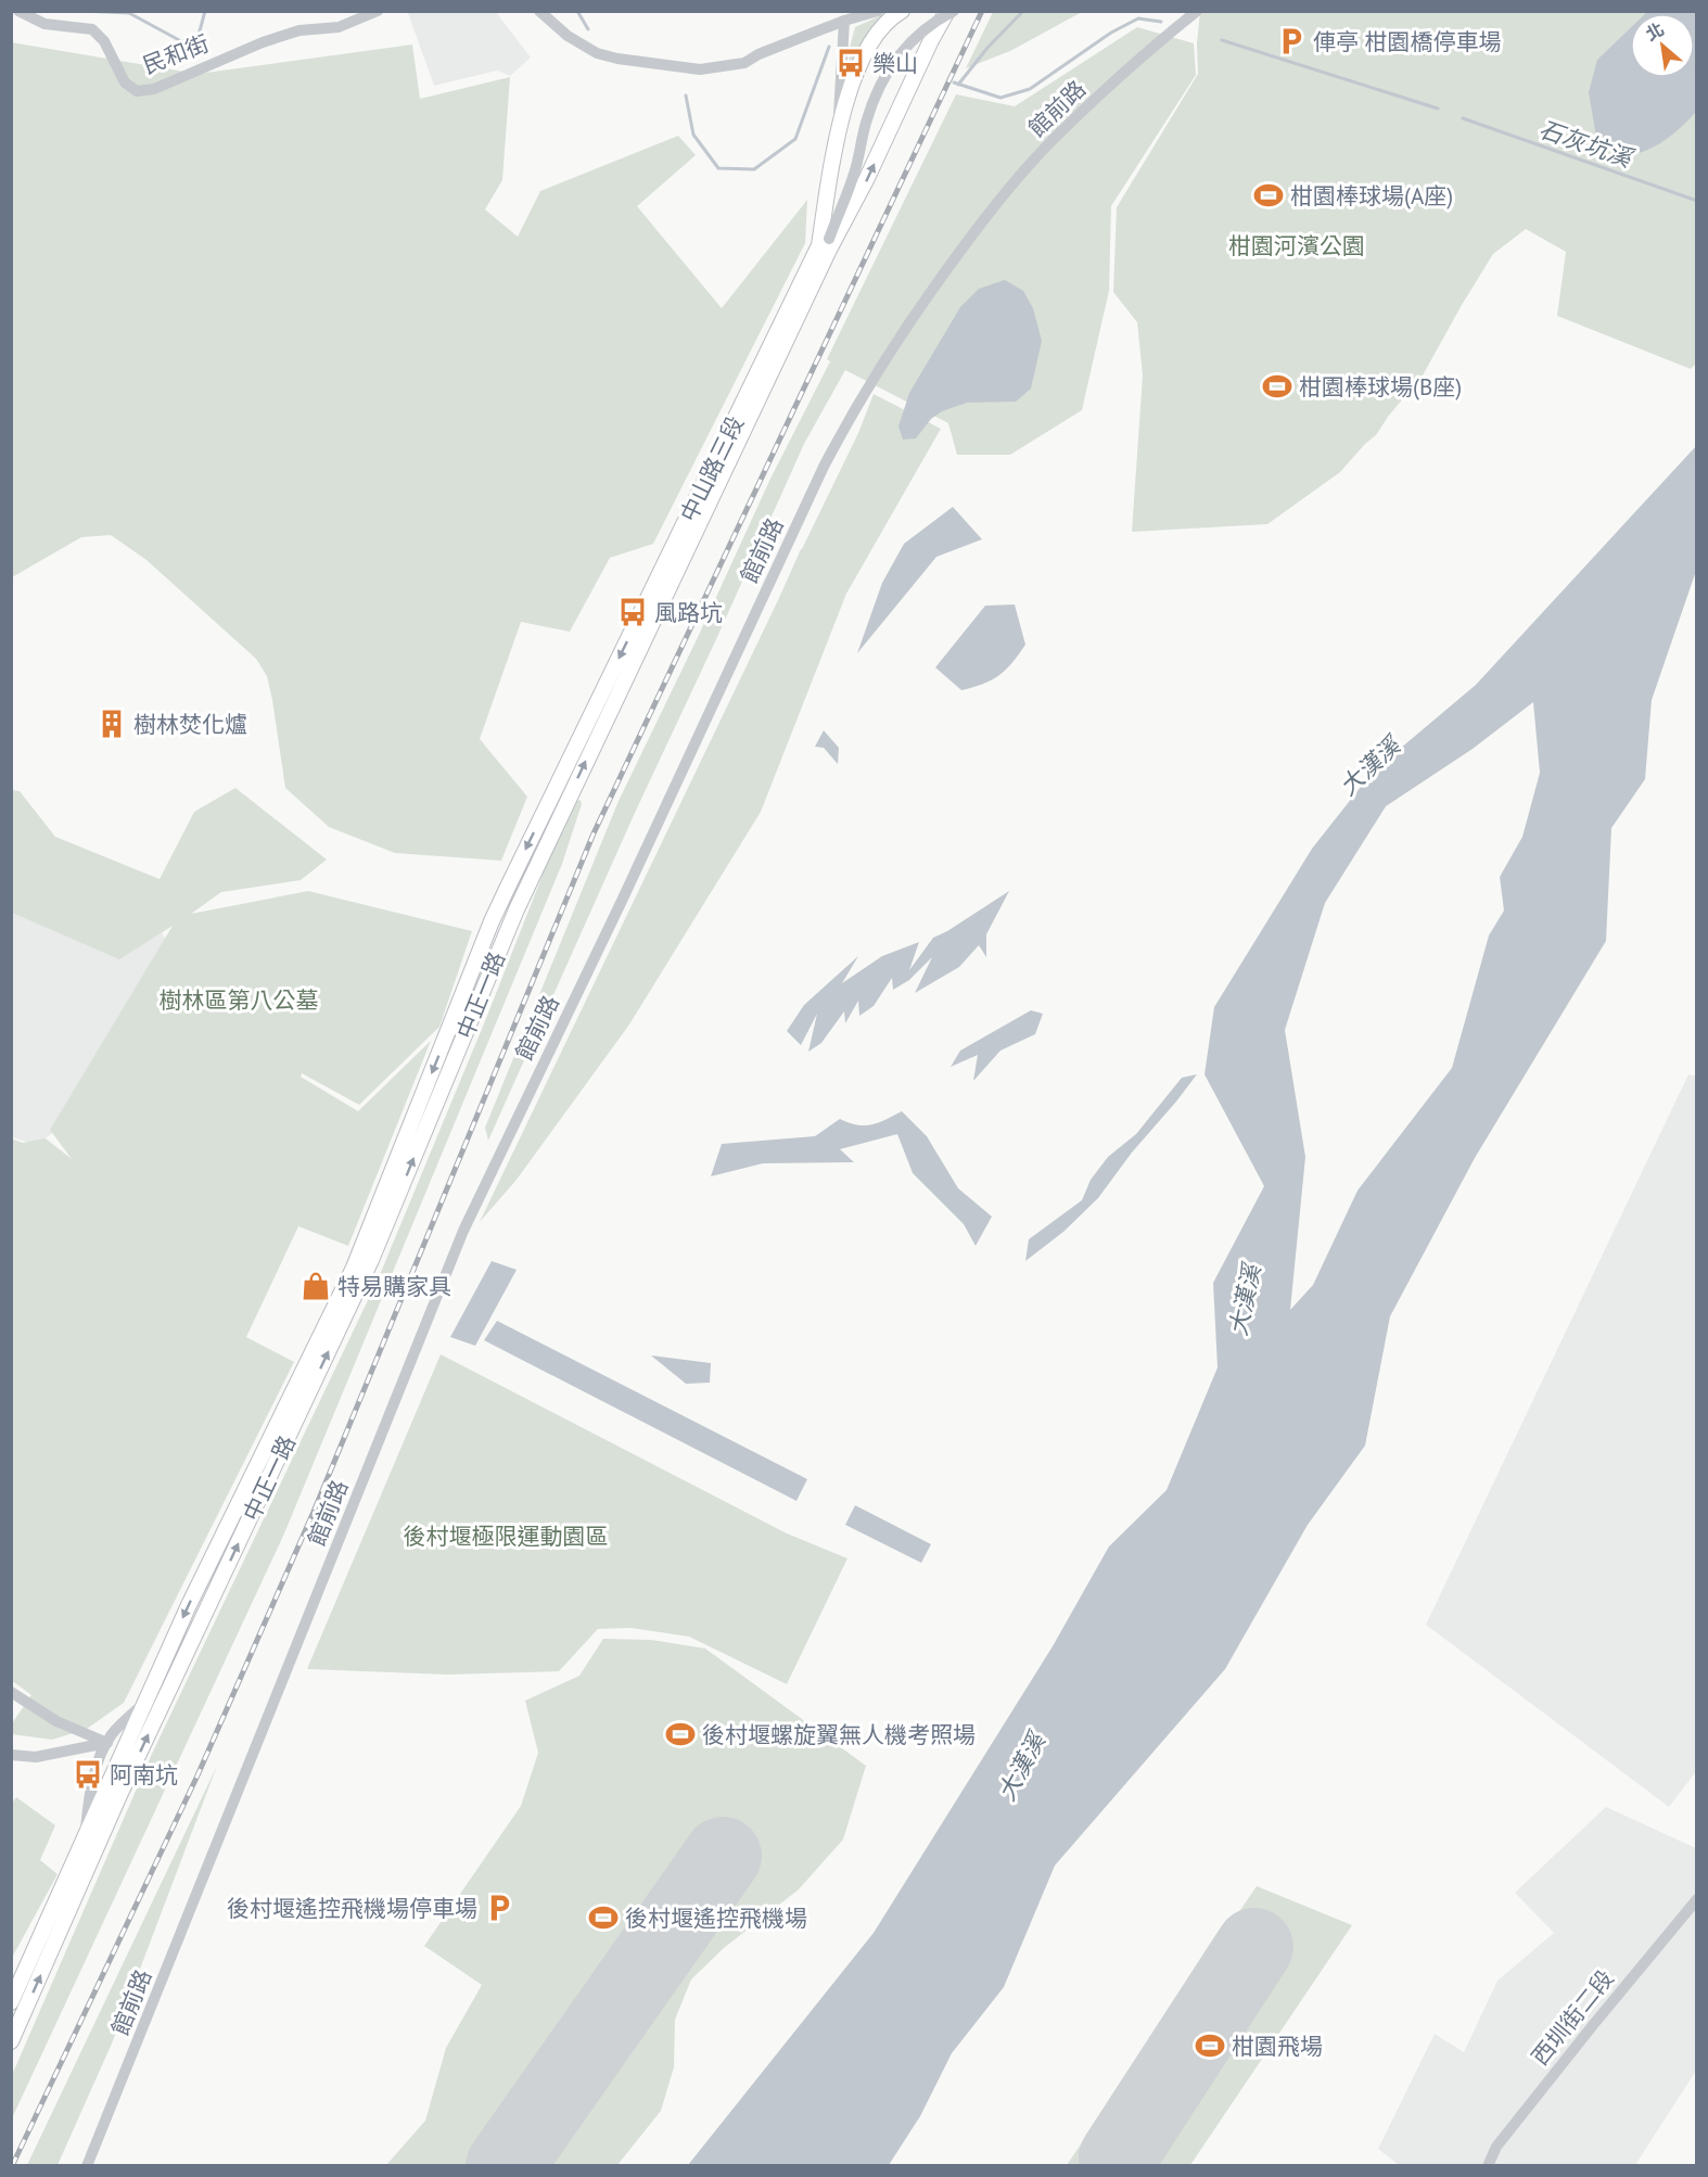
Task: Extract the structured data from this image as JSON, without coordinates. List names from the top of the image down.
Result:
{
  "streets": {
    "main road": ["中山路三段", "中正一路"],
    "street": ["民和街", "館前路", "西圳街二段"]
  },
  "crossings": [
    ["中山路三段", "中正一路"]
  ],
  "water": ["石灰坑溪", "大漢溪"],
  "parks": ["柑園河濱公園", "樹林區第八公墓", "後村堰極限運動園區"],
  "places": {
    "parking": ["俥亭 柑園橋停車場", "後村堰遙控飛機場停車場"],
    "bus stop": ["樂山", "風路坑", "阿南坑"],
    "sports": [
      "柑園棒球場(A座)",
      "柑園棒球場(B座)",
      "後村堰螺旋翼無人機考照場",
      "後村堰遙控飛機場",
      "柑園飛場"
    ],
    "building": ["樹林焚化爐"],
    "shop": ["特易購家具"]
  },
  "north": "top left"
}
